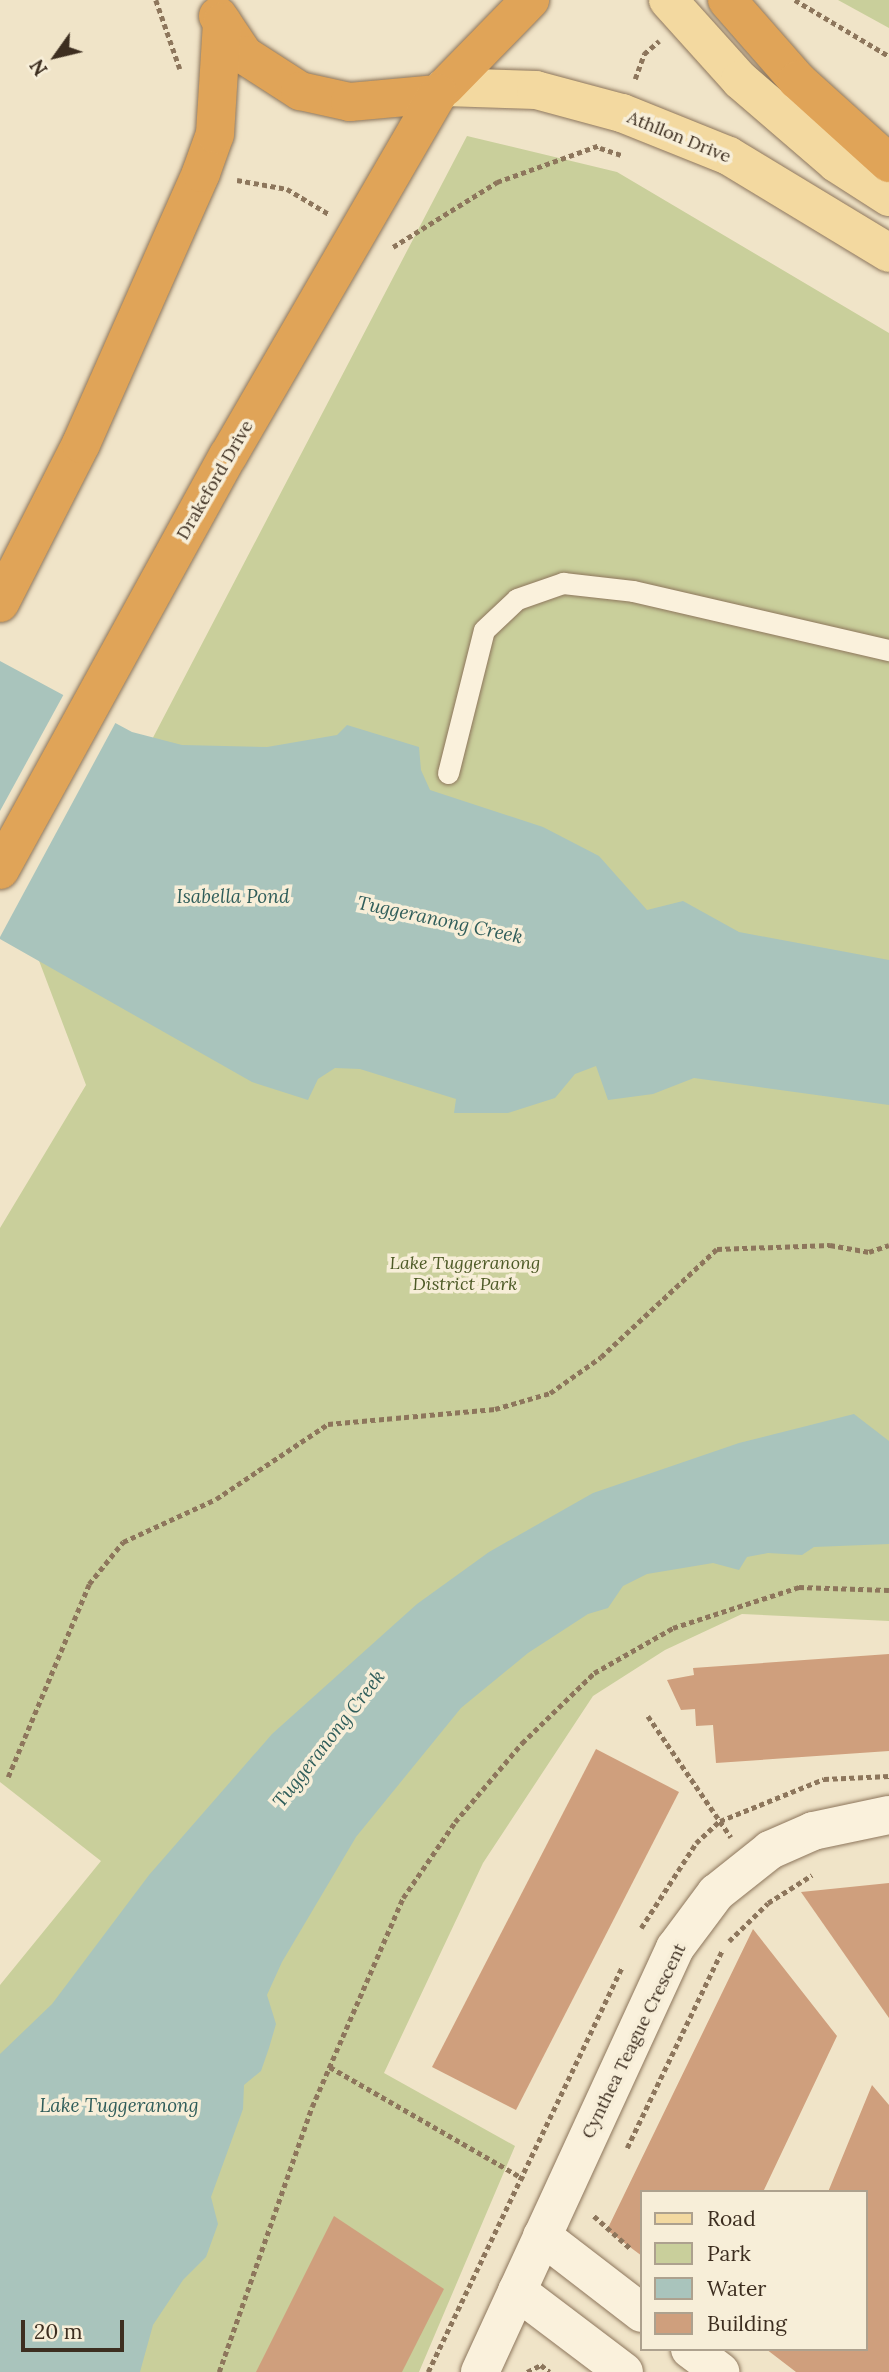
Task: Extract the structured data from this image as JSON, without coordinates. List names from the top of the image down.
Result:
{
  "streets": {
    "highway": ["Drakeford Drive"],
    "main road": ["Athllon Drive"],
    "street": ["Cynthea Teague Crescent"]
  },
  "crossings": [
    ["Athllon Drive", "Drakeford Drive"]
  ],
  "water": ["Isabella Pond", "Tuggeranong Creek", "Lake Tuggeranong"],
  "parks": ["Lake Tuggeranong District Park"],
  "legend": [
    "Road",
    "Park",
    "Water",
    "Building"
  ],
  "scale_bar": "20 m",
  "north": "bottom left"
}
